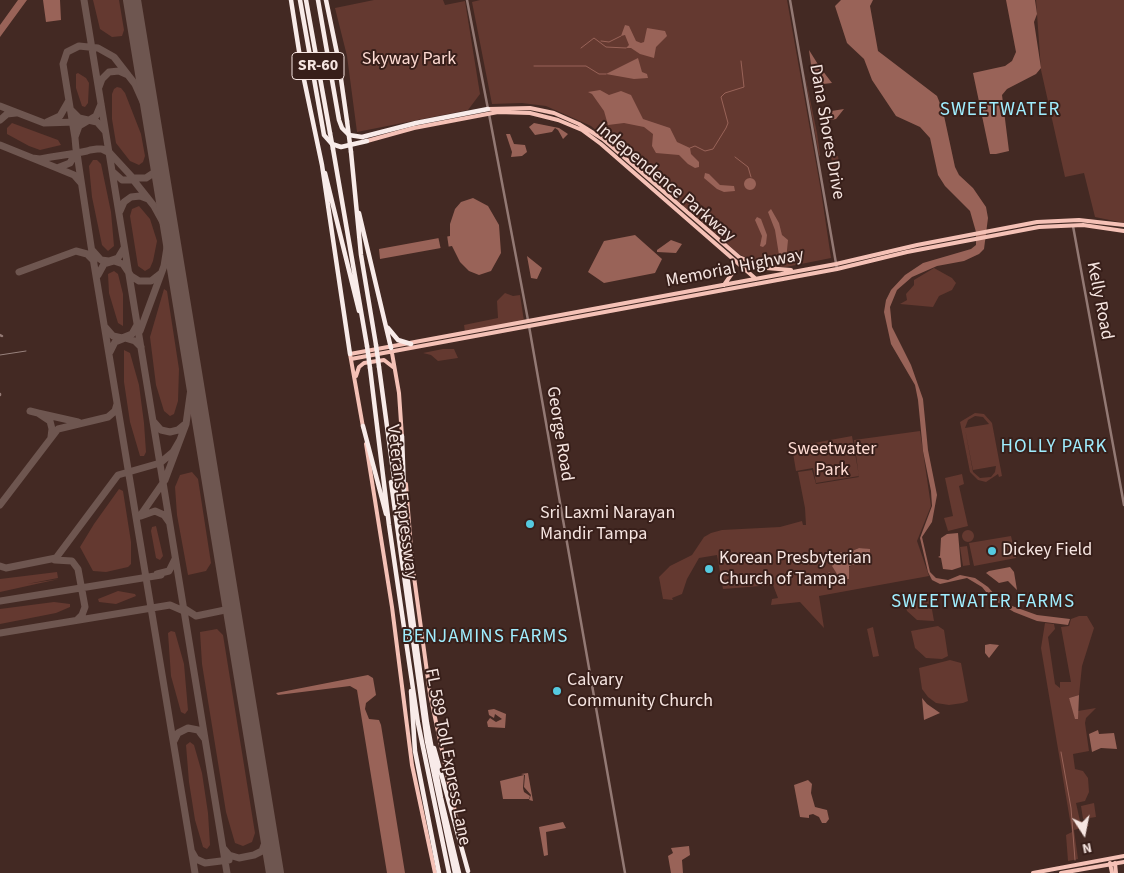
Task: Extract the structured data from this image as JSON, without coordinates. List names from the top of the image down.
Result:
{
  "streets": {
    "highway": ["SR-60", "Veterans Expressway", "FL 589 Toll Express Lane"],
    "main road": ["Independence Parkway", "Memorial Highway"],
    "street": ["Dana Shores Drive", "Kelly Road", "George Road"]
  },
  "crossings": [
    ["SR-60", "Veterans Expressway"],
    ["Dana Shores Drive", "Memorial Highway"],
    ["Independence Parkway", "Memorial Highway"],
    ["Independence Parkway", "George Road"],
    ["Memorial Highway", "Kelly Road"],
    ["Memorial Highway", "George Road"],
    ["Veterans Expressway", "FL 589 Toll Express Lane"]
  ],
  "districts": [
    "SWEETWATER",
    "HOLLY PARK",
    "SWEETWATER FARMS",
    "BENJAMINS FARMS"
  ],
  "parks": ["Skyway Park", "Sweetwater Park"],
  "places": [
    "Sri Laxmi Narayan Mandir Tampa",
    "Dickey Field",
    "Korean Presbyterian Church of Tampa",
    "Calvary Community Church"
  ],
  "north": "bottom"
}
